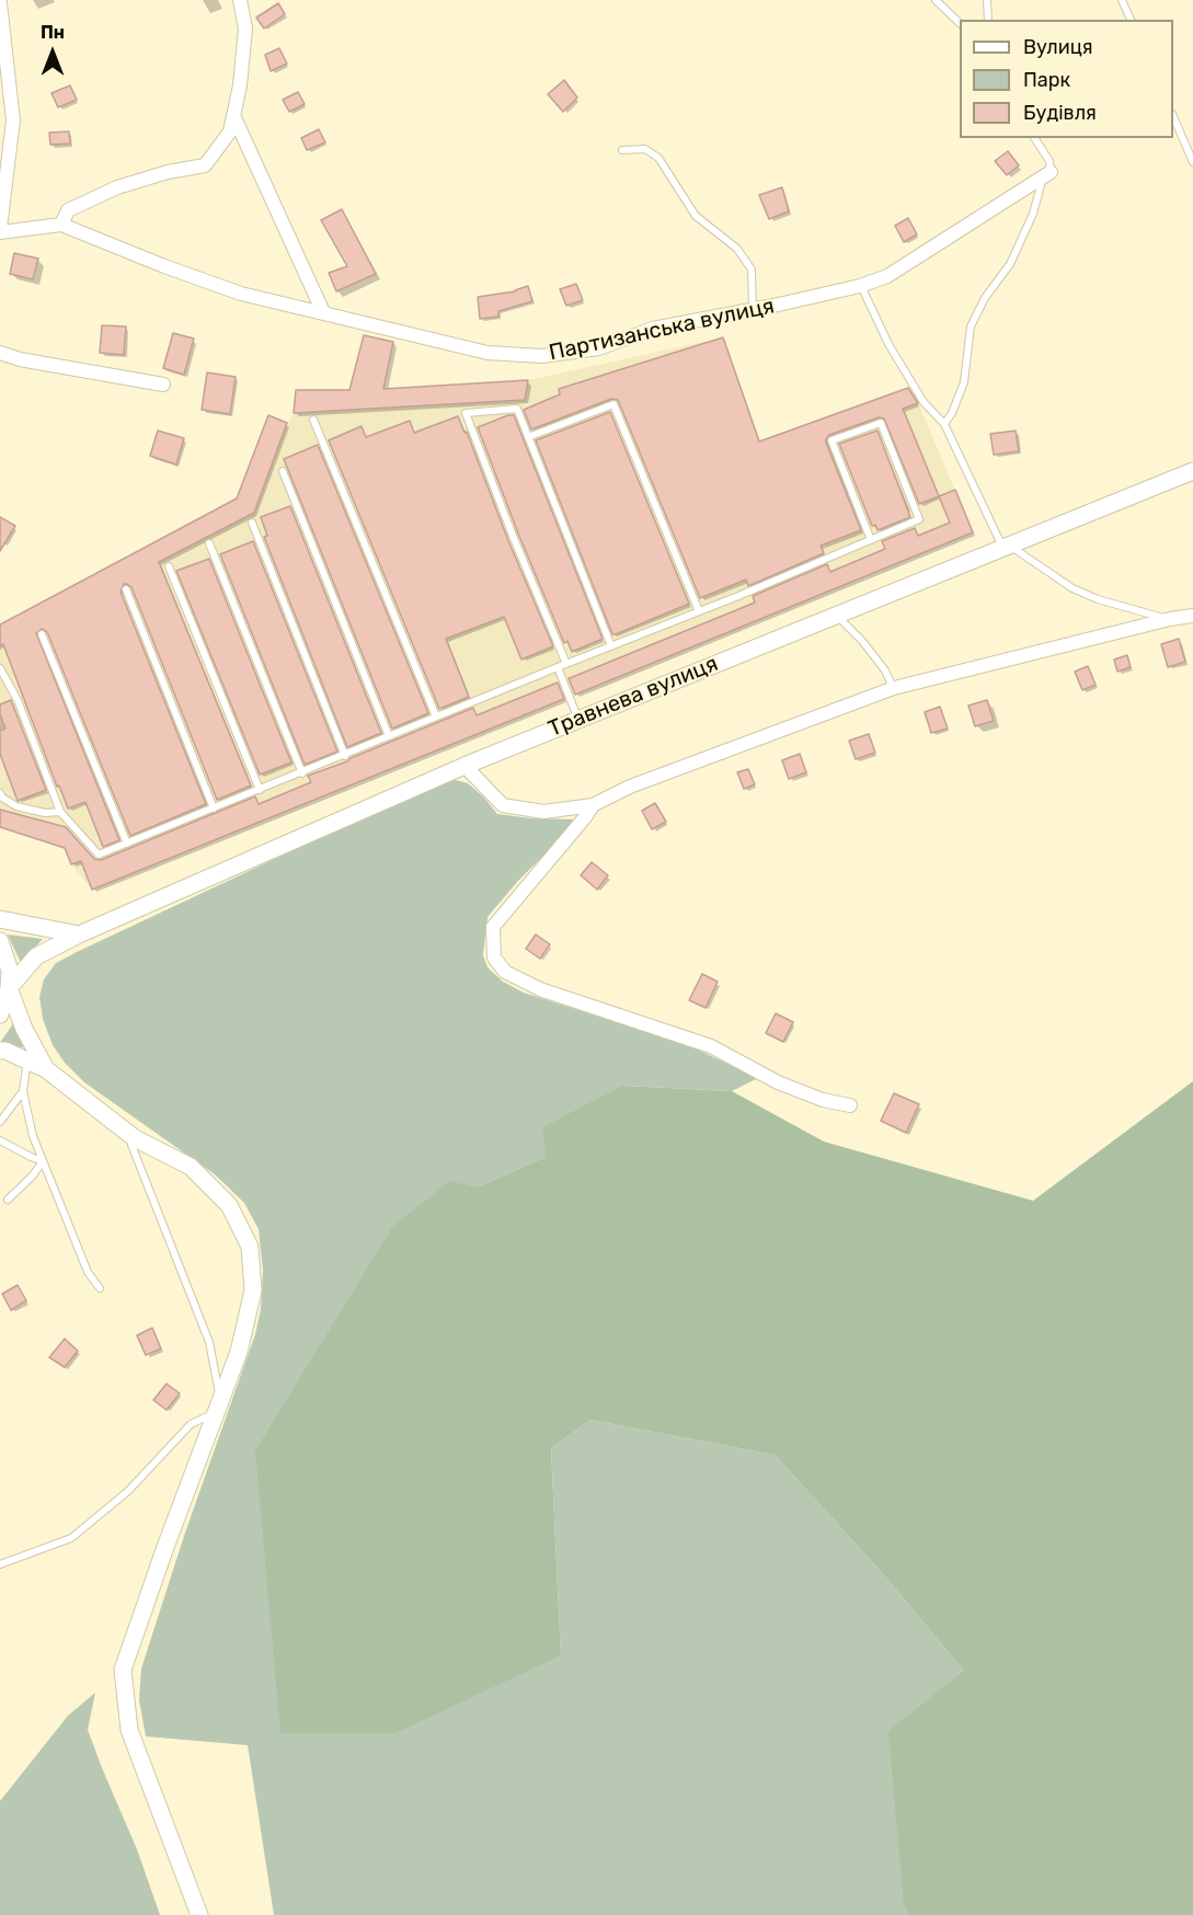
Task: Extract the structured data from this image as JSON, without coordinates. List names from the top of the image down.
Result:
{
  "streets": {
    "street": ["Партизанська вулиця", "Травнева вулиця"]
  },
  "legend": ["Вулиця", "Парк", "Будівля"],
  "north": "top"
}
